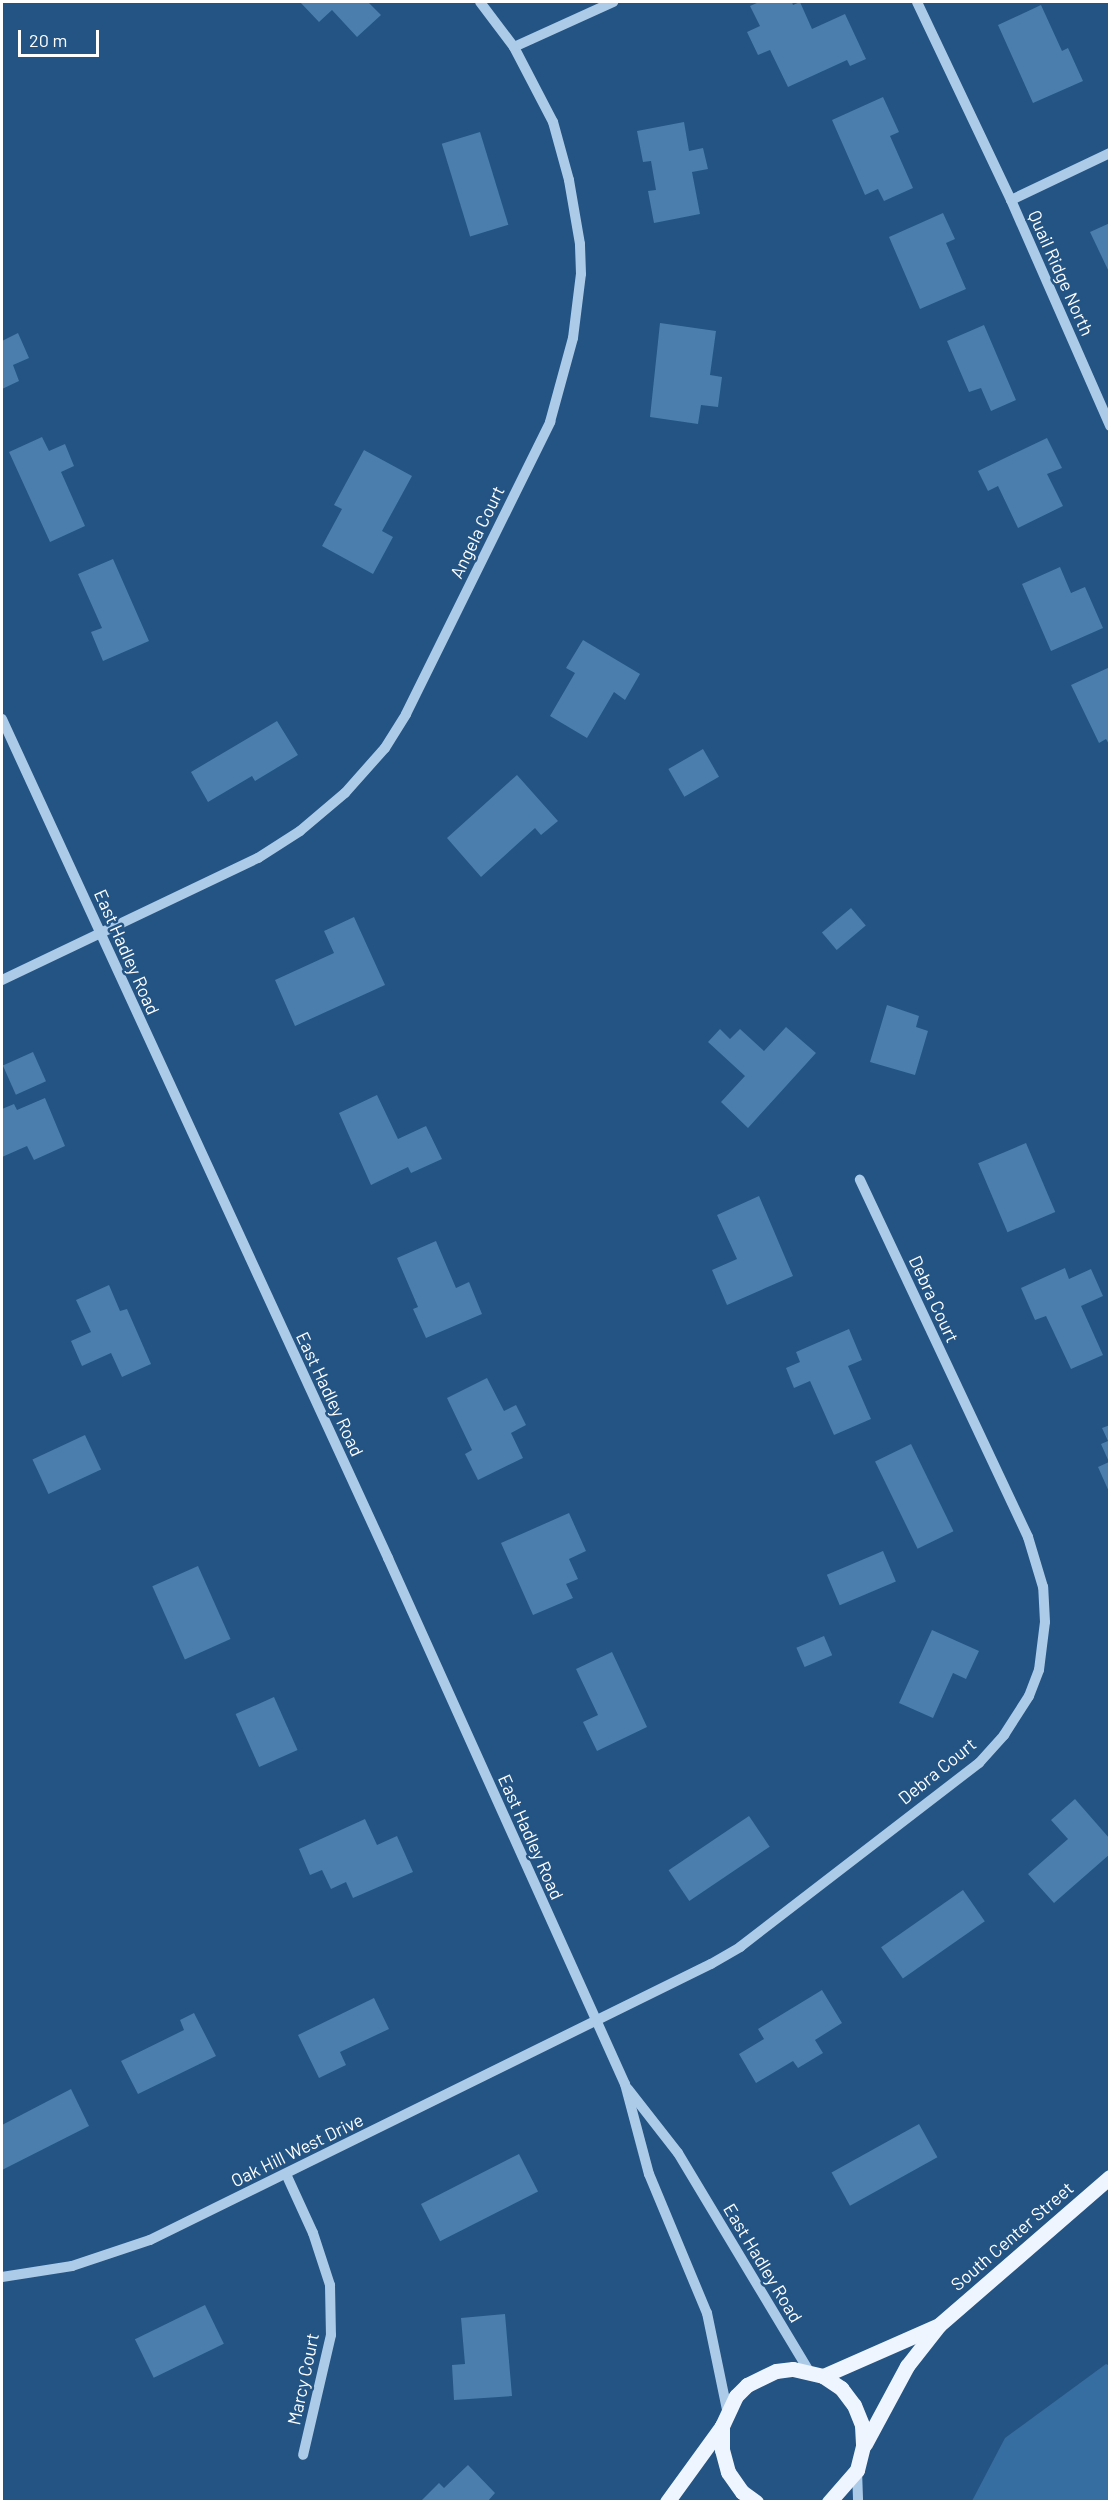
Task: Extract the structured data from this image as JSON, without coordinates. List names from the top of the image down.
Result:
{
  "streets": {
    "main road": ["South Center Street"],
    "street": [
      "Quail Ridge North",
      "Angela Court",
      "East Hadley Road",
      "Debra Court",
      "Oak Hill West Drive",
      "Marcy Court"
    ]
  },
  "crossings": [
    ["Angela Court", "East Hadley Road"],
    ["East Hadley Road", "Debra Court"],
    ["East Hadley Road", "Oak Hill West Drive"],
    ["East Hadley Road", "South Center Street"],
    ["Debra Court", "Oak Hill West Drive"],
    ["Oak Hill West Drive", "Marcy Court"]
  ],
  "scale_bar": "20 m"
}
